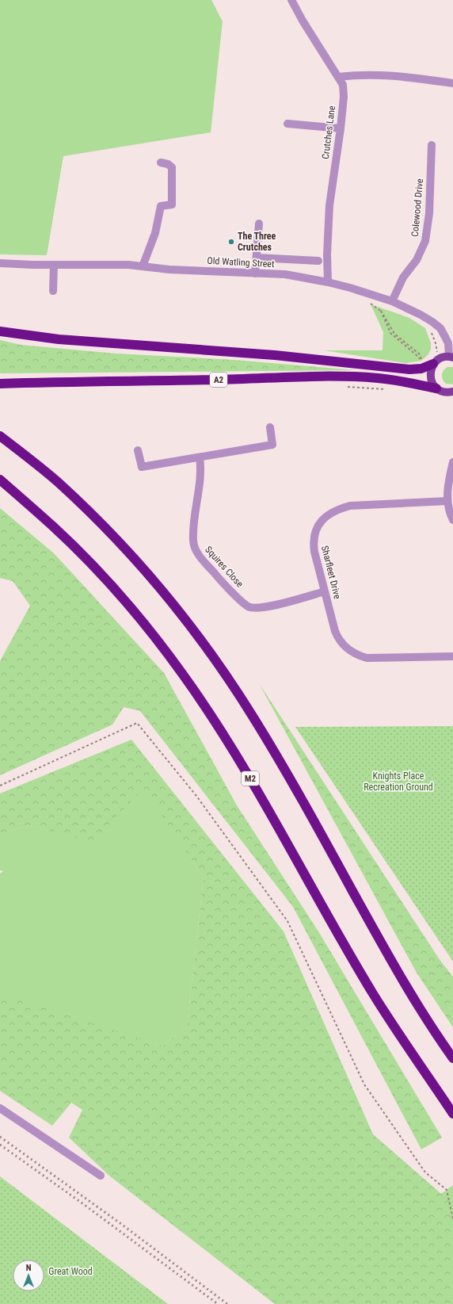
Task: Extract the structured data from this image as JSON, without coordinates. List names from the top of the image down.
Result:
{
  "streets": {
    "highway": ["A2", "M2"],
    "street": [
      "Crutches Lane",
      "Colewood Drive",
      "Old Watling Street",
      "Squires Close",
      "Sharfleet Drive"
    ]
  },
  "crossings": [
    ["Crutches Lane", "Old Watling Street"],
    ["Colewood Drive", "Old Watling Street"],
    ["Squires Close", "Sharfleet Drive"]
  ],
  "parks": ["Knights Place Recreation Ground", "Great Wood"],
  "places": ["The Three Crutches"],
  "north": "top"
}
